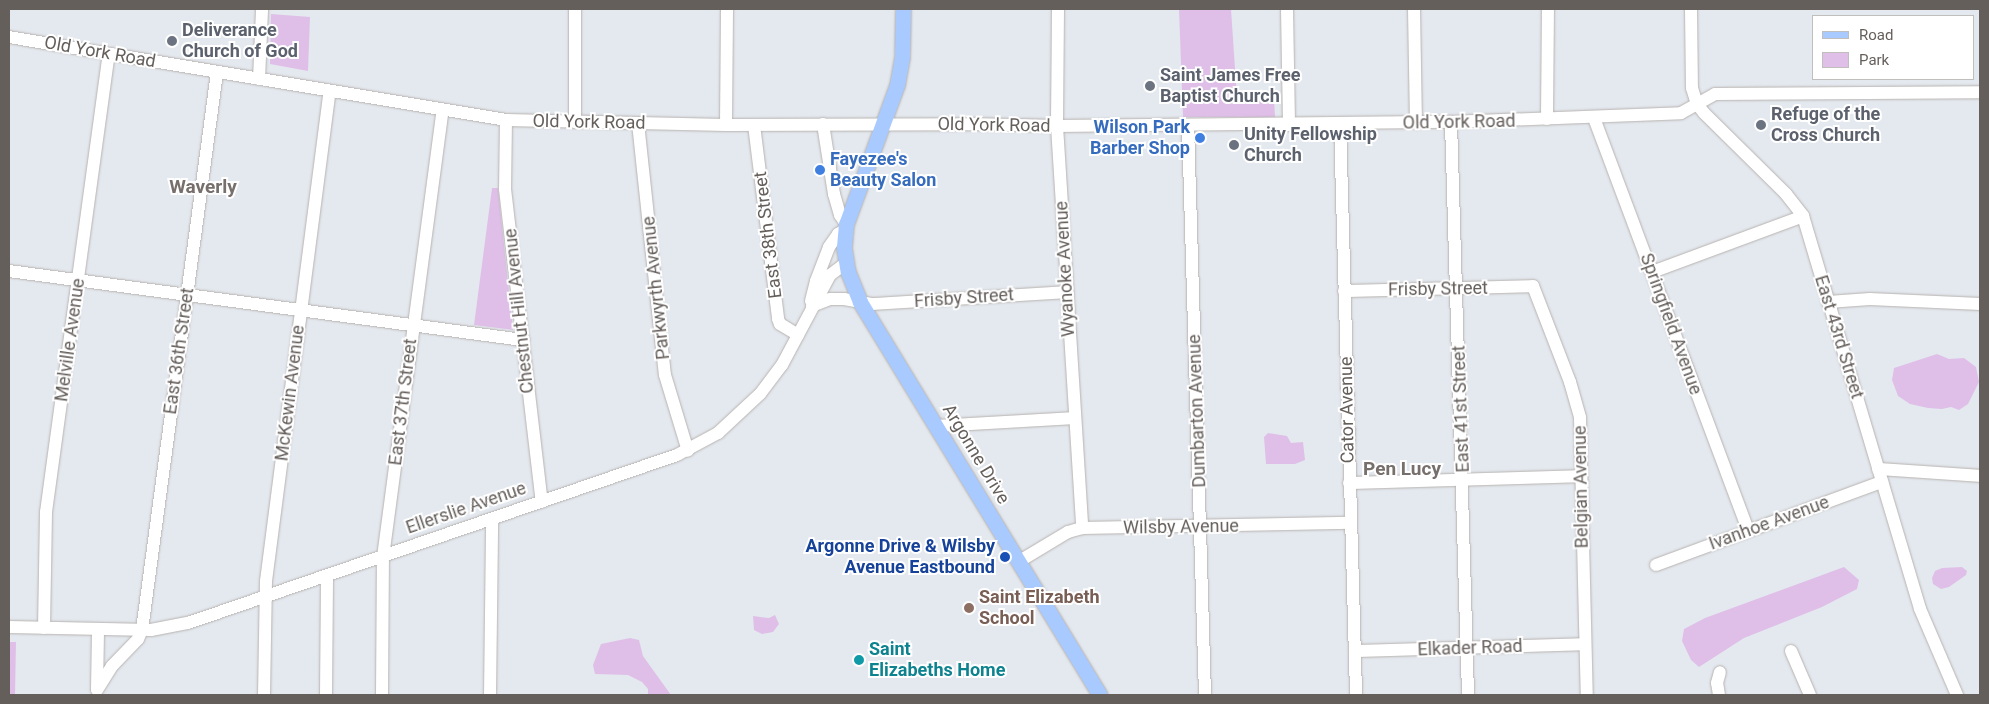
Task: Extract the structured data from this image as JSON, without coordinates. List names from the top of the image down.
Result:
{
  "streets": {
    "main road": ["Argonne Drive"],
    "street": [
      "Old York Road",
      "East 38th Street",
      "Wyanoke Avenue",
      "Parkwyrth Avenue",
      "Frisby Street",
      "Chestnut Hill Avenue",
      "Springfield Avenue",
      "East 43rd Street",
      "Melville Avenue",
      "East 36th Street",
      "McKewin Avenue",
      "East 37th Street",
      "East 41st Street",
      "Cator Avenue",
      "Dumbarton Avenue",
      "Belgian Avenue",
      "Ellerslie Avenue",
      "Ivanhoe Avenue",
      "Wilsby Avenue",
      "Elkader Road"
    ]
  },
  "crossings": [
    ["Old York Road", "East 38th Street"],
    ["Old York Road", "Wyanoke Avenue"],
    ["Old York Road", "Parkwyrth Avenue"],
    ["Old York Road", "Chestnut Hill Avenue"],
    ["Old York Road", "Springfield Avenue"],
    ["Old York Road", "East 43rd Street"],
    ["Old York Road", "Melville Avenue"],
    ["Old York Road", "East 36th Street"],
    ["Old York Road", "McKewin Avenue"],
    ["Old York Road", "East 37th Street"],
    ["Old York Road", "East 41st Street"],
    ["Old York Road", "Cator Avenue"],
    ["Old York Road", "Dumbarton Avenue"],
    ["East 38th Street", "Ellerslie Avenue"],
    ["Wyanoke Avenue", "Frisby Street"],
    ["Wyanoke Avenue", "Wilsby Avenue"],
    ["Parkwyrth Avenue", "Ellerslie Avenue"],
    ["Frisby Street", "East 41st Street"],
    ["Frisby Street", "Cator Avenue"],
    ["Frisby Street", "Argonne Drive"],
    ["Frisby Street", "Belgian Avenue"],
    ["Frisby Street", "Ellerslie Avenue"],
    ["Chestnut Hill Avenue", "Ellerslie Avenue"],
    ["Springfield Avenue", "Ivanhoe Avenue"],
    ["East 43rd Street", "Ivanhoe Avenue"],
    ["Melville Avenue", "Ellerslie Avenue"],
    ["East 36th Street", "Ellerslie Avenue"],
    ["McKewin Avenue", "Ellerslie Avenue"],
    ["East 37th Street", "Ellerslie Avenue"],
    ["East 41st Street", "Elkader Road"],
    ["Cator Avenue", "Wilsby Avenue"],
    ["Cator Avenue", "Elkader Road"],
    ["Dumbarton Avenue", "Wilsby Avenue"],
    ["Argonne Drive", "Ellerslie Avenue"],
    ["Argonne Drive", "Wilsby Avenue"],
    ["Belgian Avenue", "Elkader Road"]
  ],
  "districts": ["Waverly", "Pen Lucy"],
  "places": [
    "Deliverance Church of God",
    "Saint James Free Baptist Church",
    "Refuge of the Cross Church",
    "Wilson Park Barber Shop",
    "Unity Fellowship Church",
    "Fayezee's Beauty Salon",
    "Argonne Drive & Wilsby Avenue Eastbound",
    "Saint Elizabeth School",
    "Saint Elizabeths Home"
  ],
  "legend": ["Road", "Park"]
}
